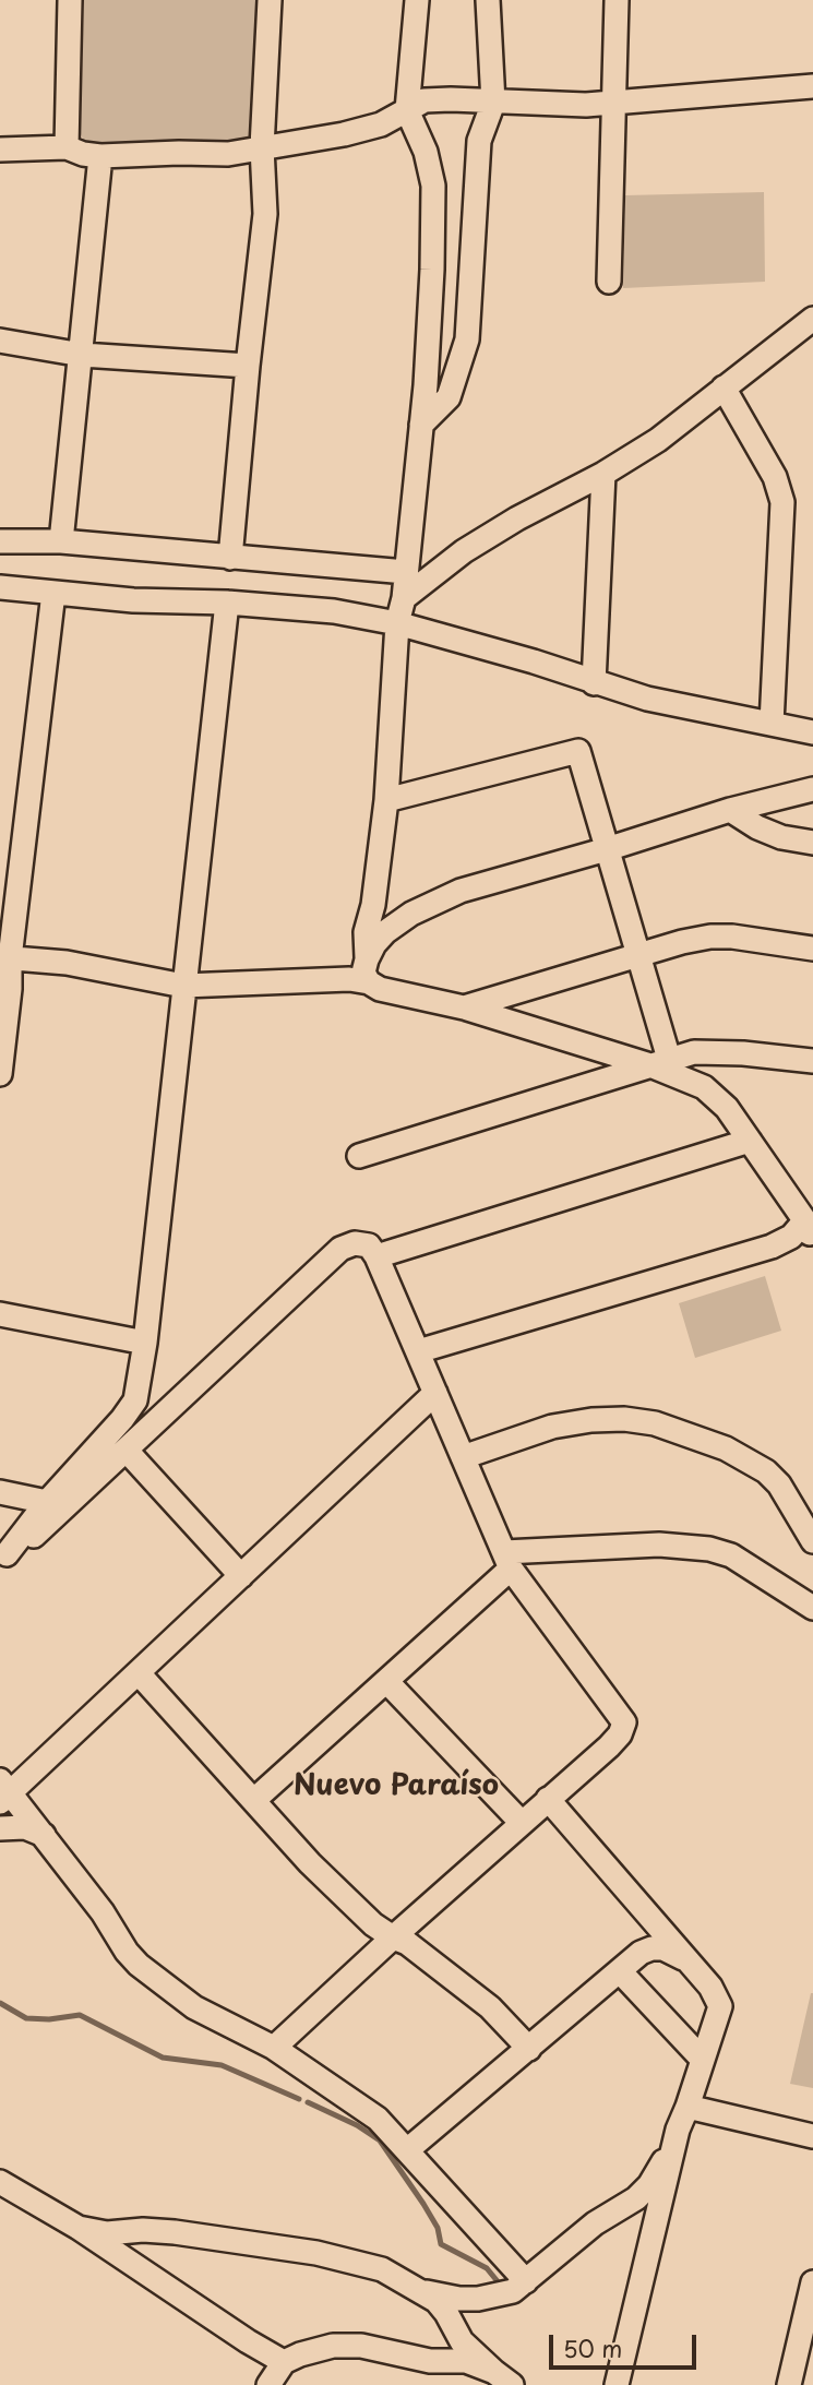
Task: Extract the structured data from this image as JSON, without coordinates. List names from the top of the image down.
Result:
{
  "districts": ["Nuevo Paraíso"],
  "scale_bar": "50 m"
}
